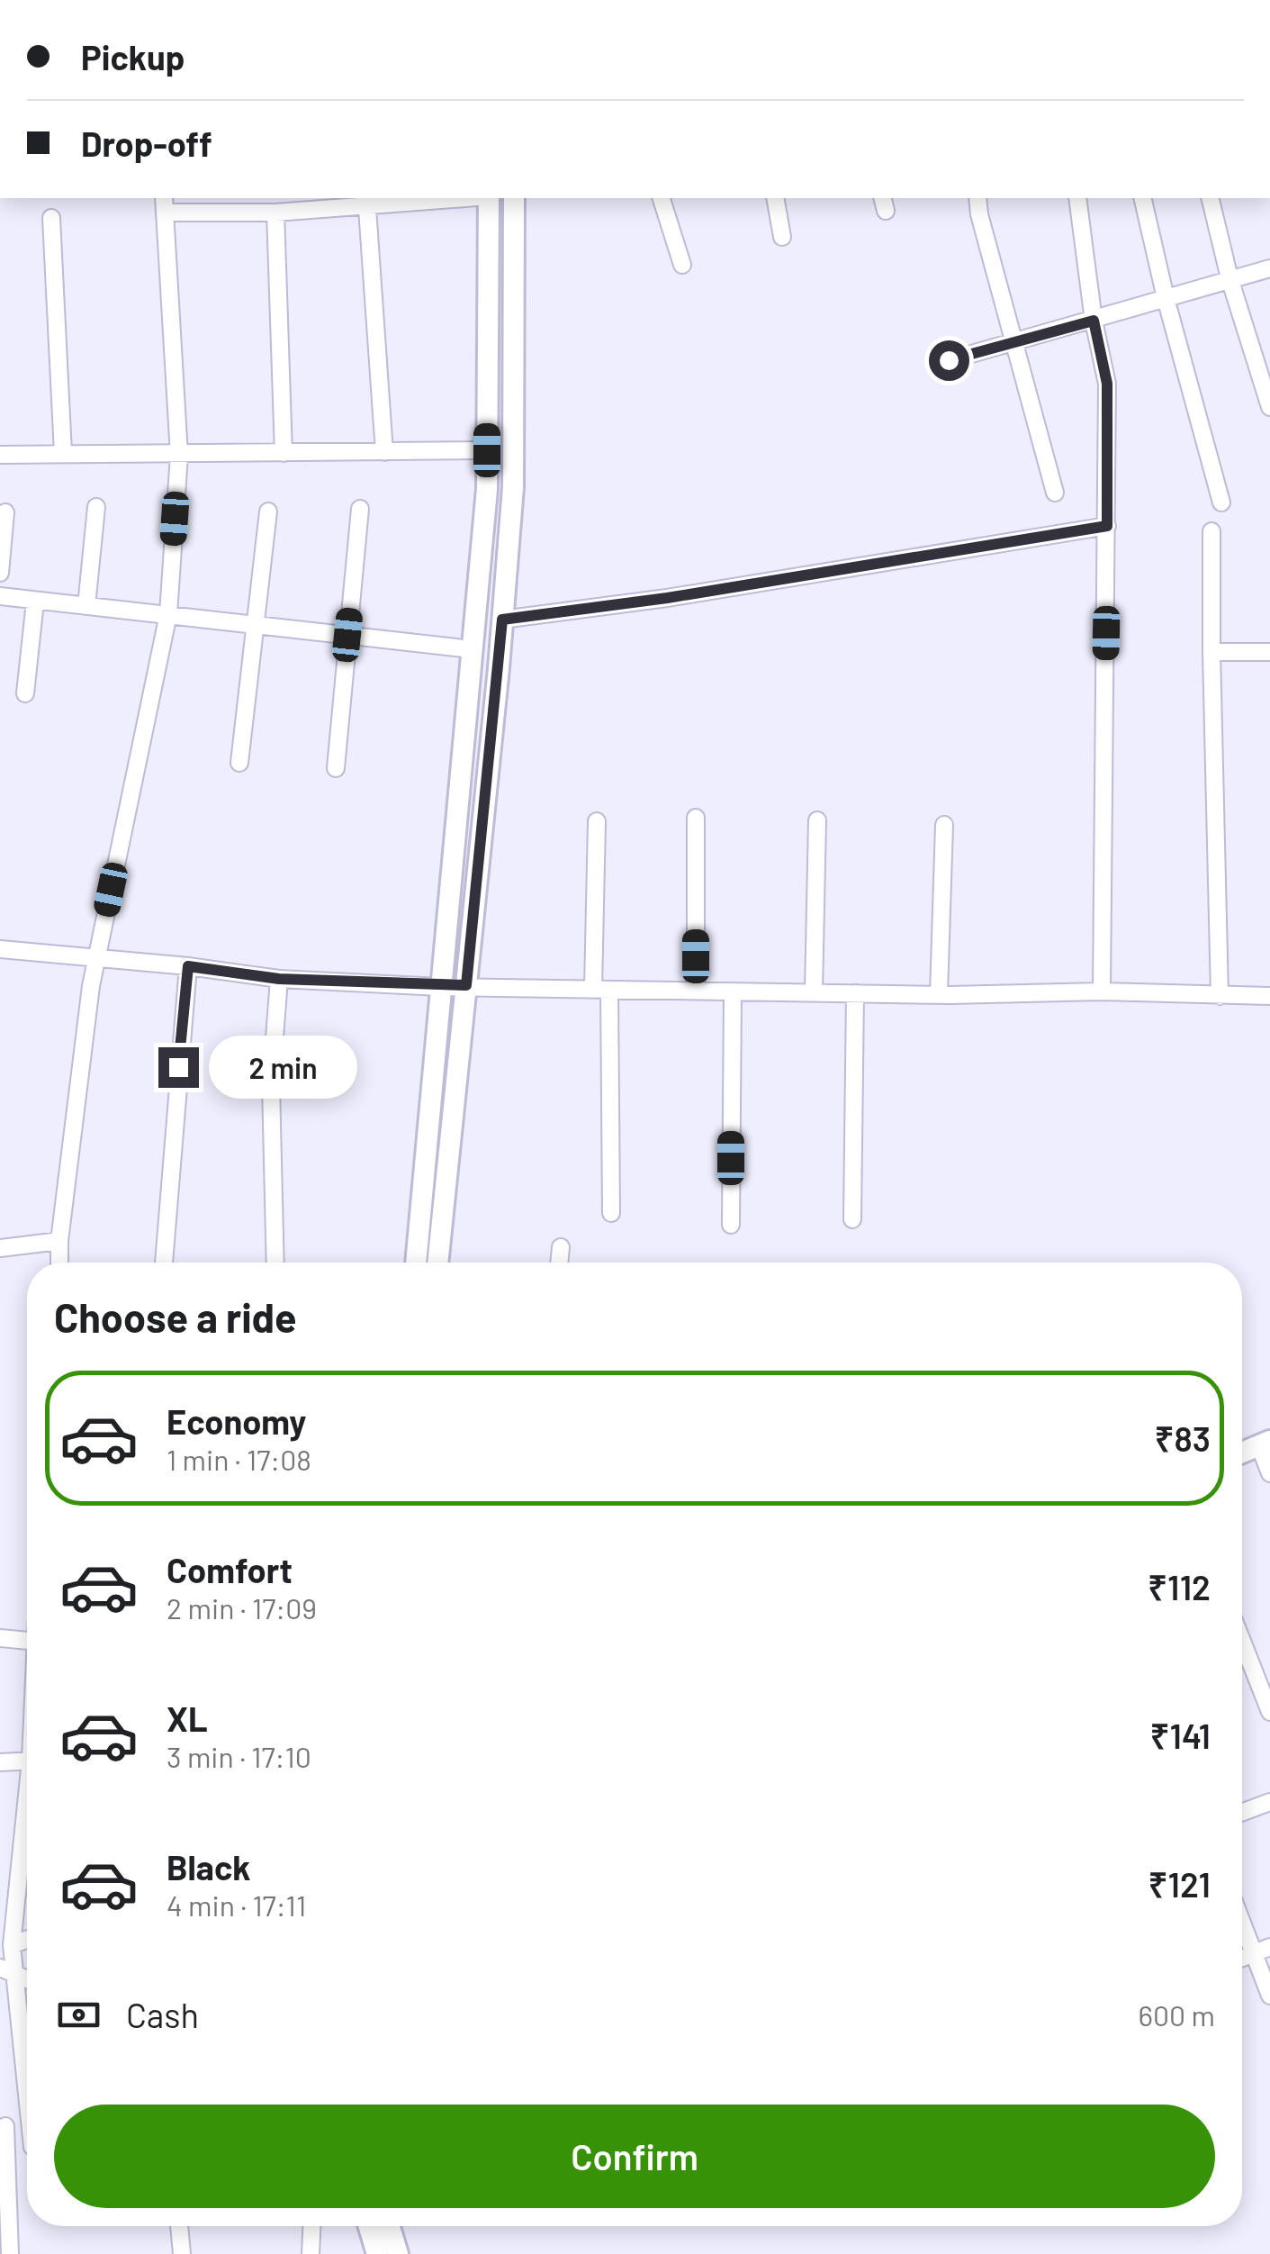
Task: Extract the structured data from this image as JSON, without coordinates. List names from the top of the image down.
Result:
{
  "page": {
    "banner": ["Pickup", "Drop-off"],
    "bubble": "2 min",
    "heading": "Choose a ride",
    "list": [
      {
        "name": "Economy",
        "note": "1 min · 17:08",
        "value": "₹83"
      },
      {
        "name": "Comfort",
        "note": "2 min · 17:09",
        "value": "₹112"
      },
      {
        "name": "XL",
        "note": "3 min · 17:10",
        "value": "₹141"
      },
      {
        "name": "Black",
        "note": "4 min · 17:11",
        "value": "₹121"
      }
    ],
    "pay": ["Cash", "600 m"],
    "buttons": "Confirm"
  }
}
